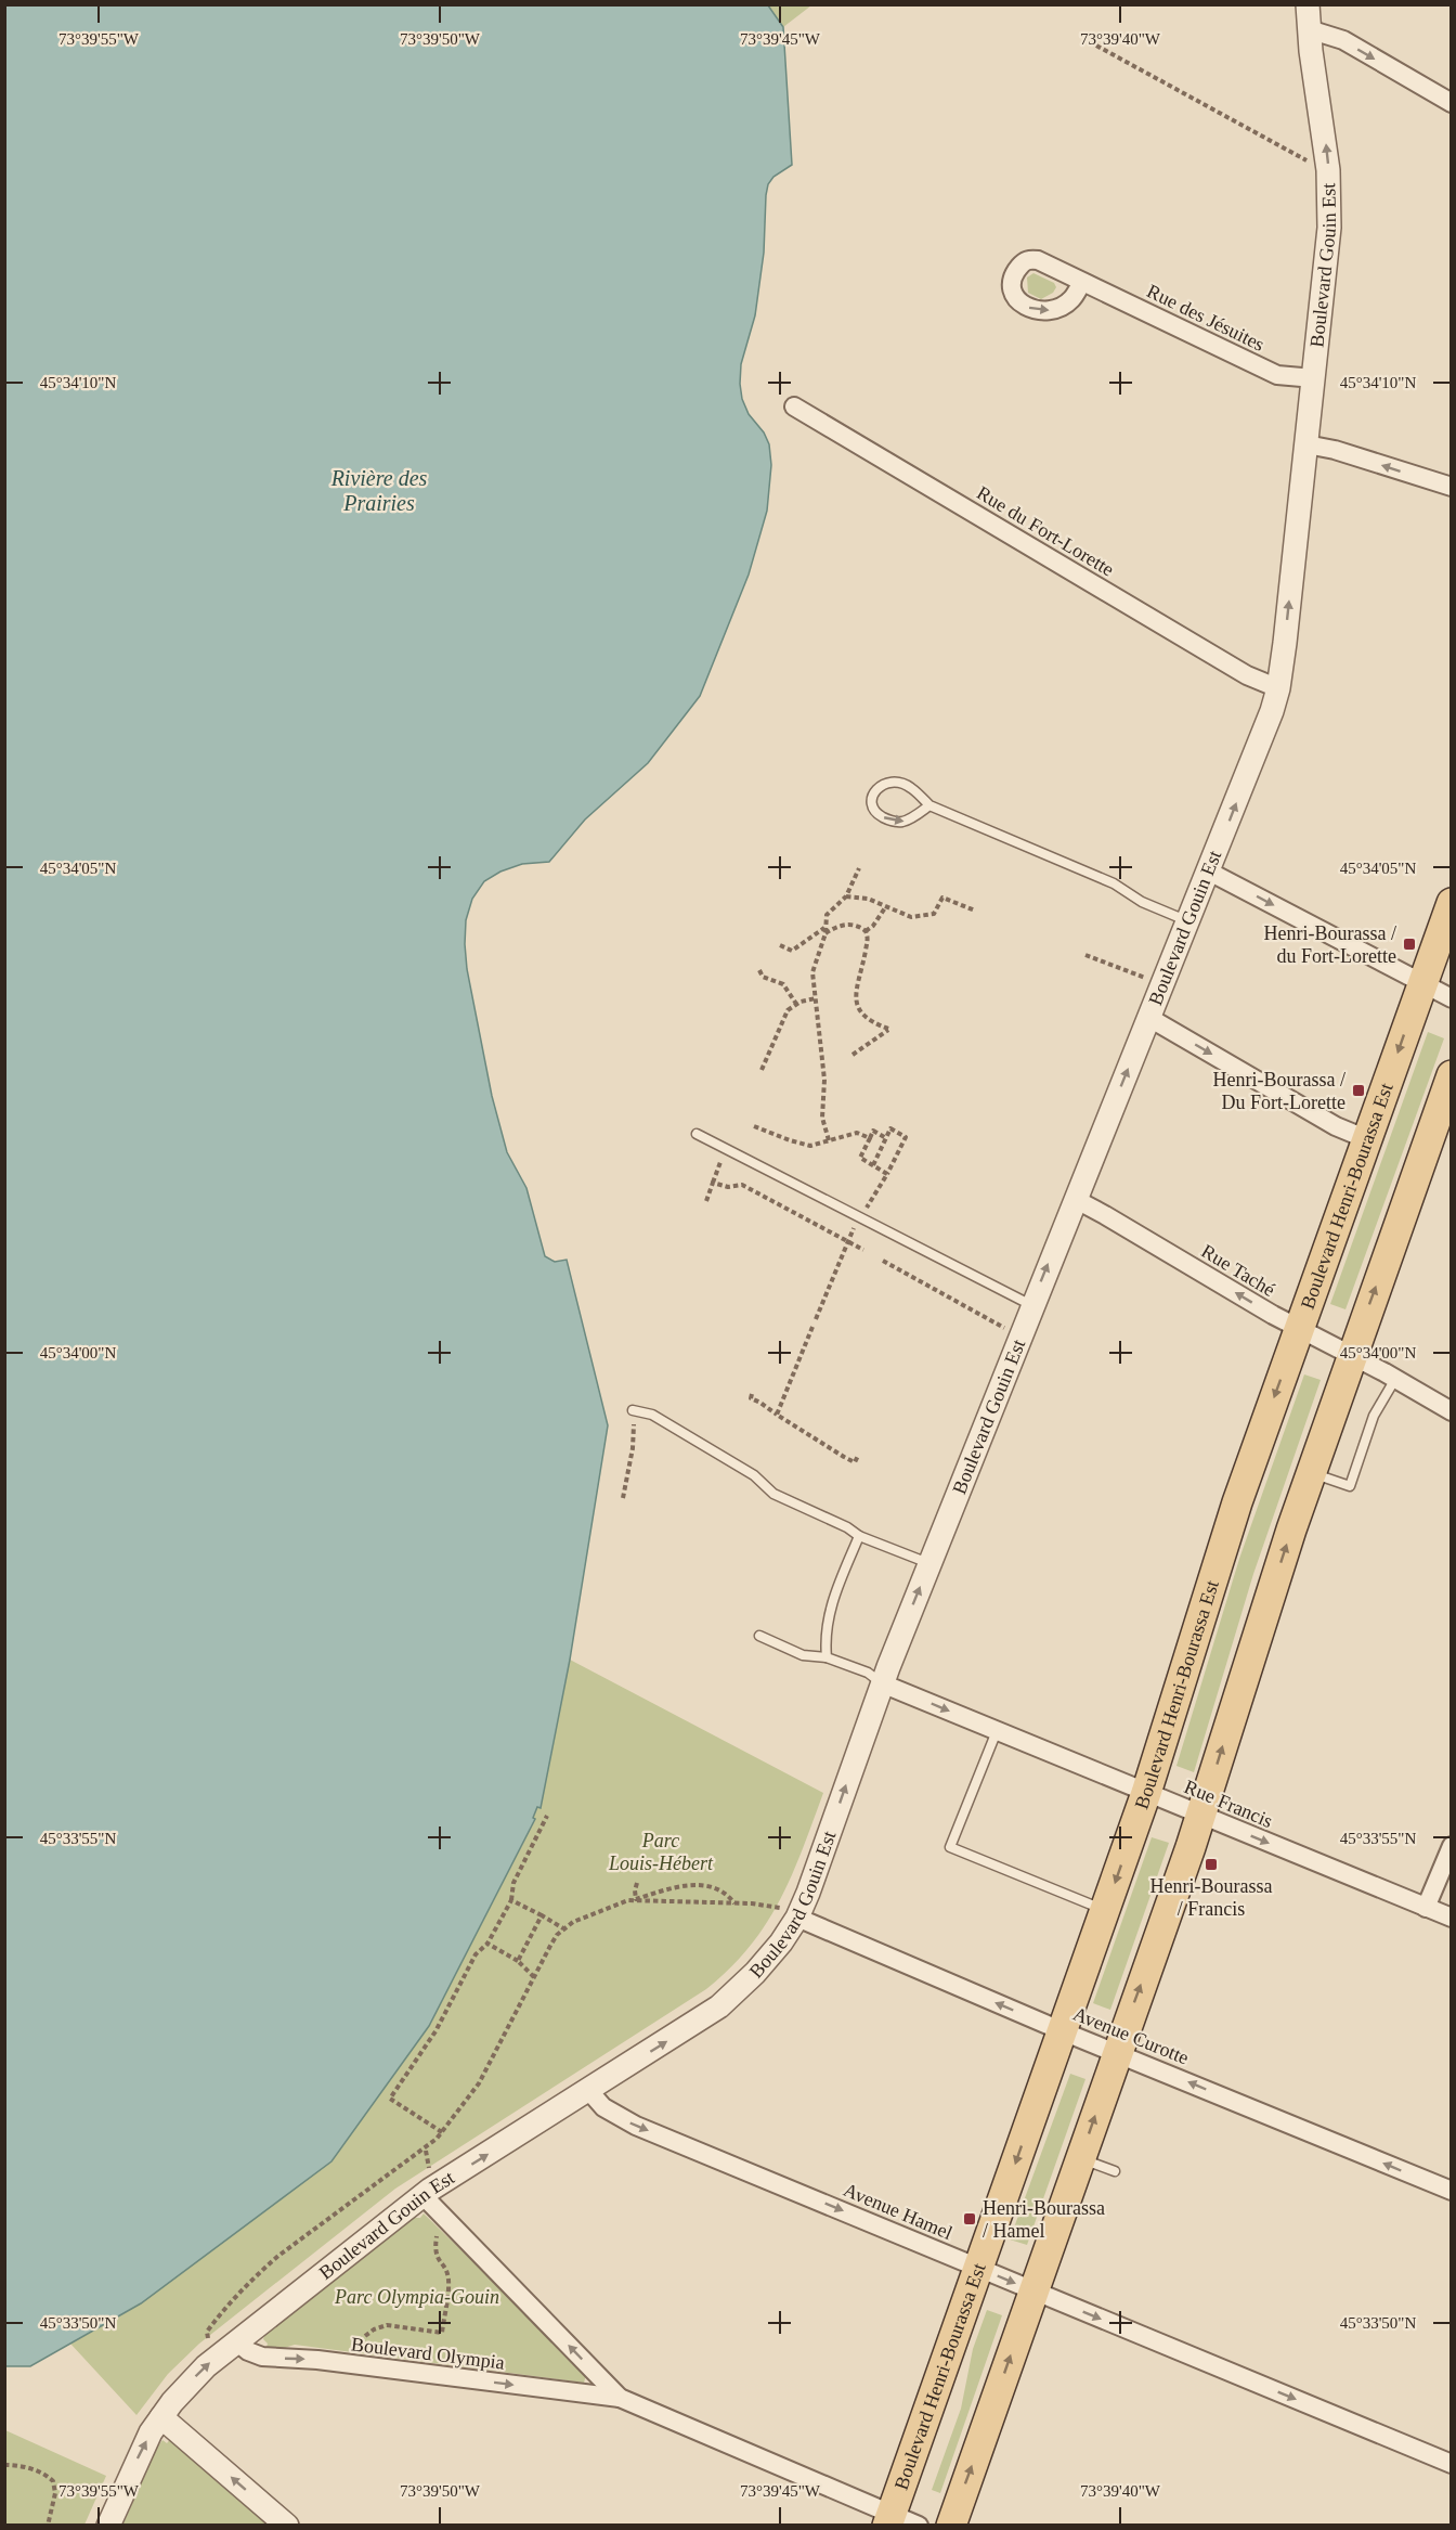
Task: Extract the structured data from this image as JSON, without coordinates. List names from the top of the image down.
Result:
{
  "streets": {
    "main road": ["Boulevard Henri-Bourassa Est"],
    "street": [
      "Boulevard Gouin Est",
      "Rue des Jésuites",
      "Rue du Fort-Lorette",
      "Rue Taché",
      "Rue Francis",
      "Avenue Curotte",
      "Avenue Hamel",
      "Boulevard Olympia"
    ]
  },
  "crossings": [
    ["Boulevard Gouin Est", "Rue des Jésuites"],
    ["Boulevard Gouin Est", "Rue du Fort-Lorette"],
    ["Boulevard Gouin Est", "Rue Taché"],
    ["Boulevard Gouin Est", "Rue Francis"],
    ["Boulevard Gouin Est", "Avenue Curotte"],
    ["Boulevard Gouin Est", "Avenue Hamel"],
    ["Boulevard Gouin Est", "Boulevard Olympia"],
    ["Boulevard Henri-Bourassa Est", "Rue Taché"],
    ["Boulevard Henri-Bourassa Est", "Rue Francis"],
    ["Boulevard Henri-Bourassa Est", "Avenue Curotte"],
    ["Boulevard Henri-Bourassa Est", "Avenue Hamel"],
    ["Boulevard Henri-Bourassa Est", "Boulevard Olympia"]
  ],
  "one_way": [
    "Boulevard Gouin Est",
    "Rue Taché",
    "Rue Francis",
    "Avenue Curotte",
    "Avenue Hamel"
  ],
  "water": ["Rivière des Prairies"],
  "parks": ["Parc Louis-Hébert", "Parc Olympia-Gouin"],
  "places": {
    "transit": [
      "Henri-Bourassa / du Fort-Lorette",
      "Henri-Bourassa / Du Fort-Lorette",
      "Henri-Bourassa / Francis",
      "Henri-Bourassa / Hamel"
    ]
  },
  "coordinates": [
    "73°39'55\"W",
    "73°39'50\"W",
    "73°39'45\"W",
    "73°39'40\"W",
    "45°34'10\"N",
    "45°34'05\"N",
    "45°34'00\"N",
    "45°33'55\"N",
    "45°33'50\"N"
  ]
}
